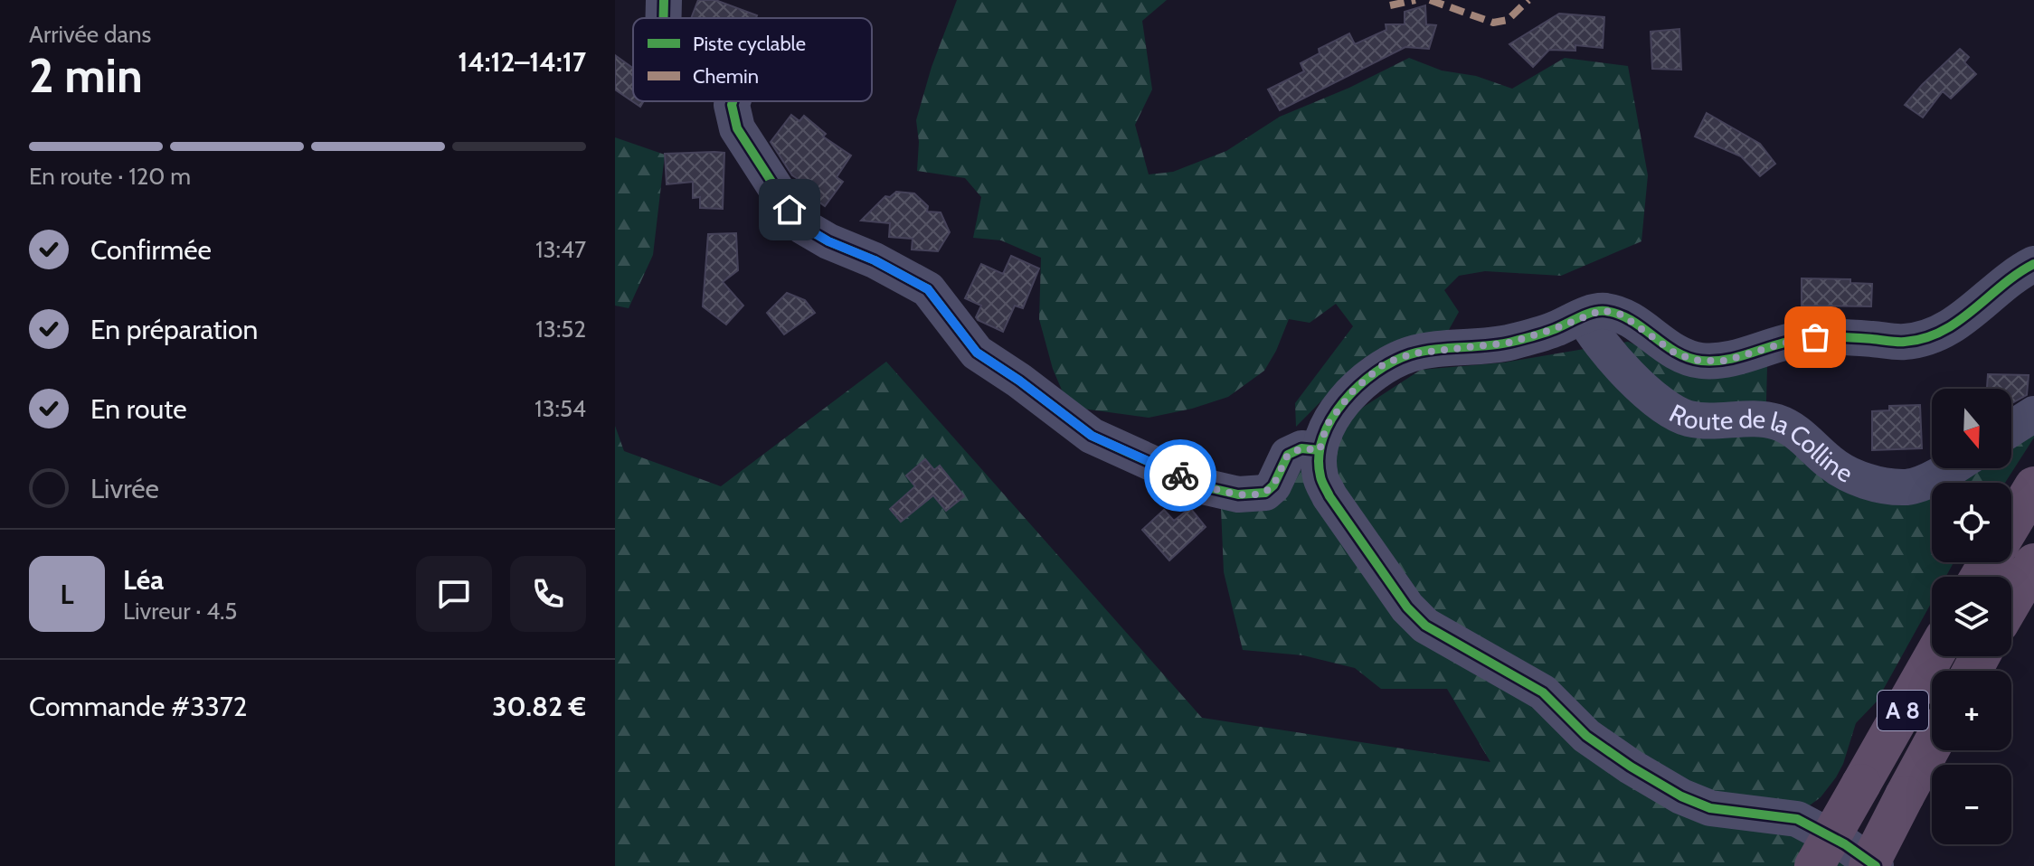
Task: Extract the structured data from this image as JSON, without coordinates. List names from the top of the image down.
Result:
{
  "streets": {
    "highway": ["A 8"],
    "street": ["Route de la Colline"]
  },
  "legend": ["Piste cyclable", "Chemin"],
  "north": "bottom",
  "page": {
    "heading": ["2 min", "Arrivée dans", "14:12–14:17"],
    "panel": [
      "Léa",
      "Livreur · 4.5",
      "Commande #3372",
      "30.82 €"
    ],
    "bar": "En route · 120 m",
    "list": [
      ["Confirmée", "13:47"],
      ["En préparation", "13:52"],
      ["En route", "13:54"],
      "Livrée"
    ],
    "map_buttons": ["+", "−"],
    "round": "L"
  }
}
